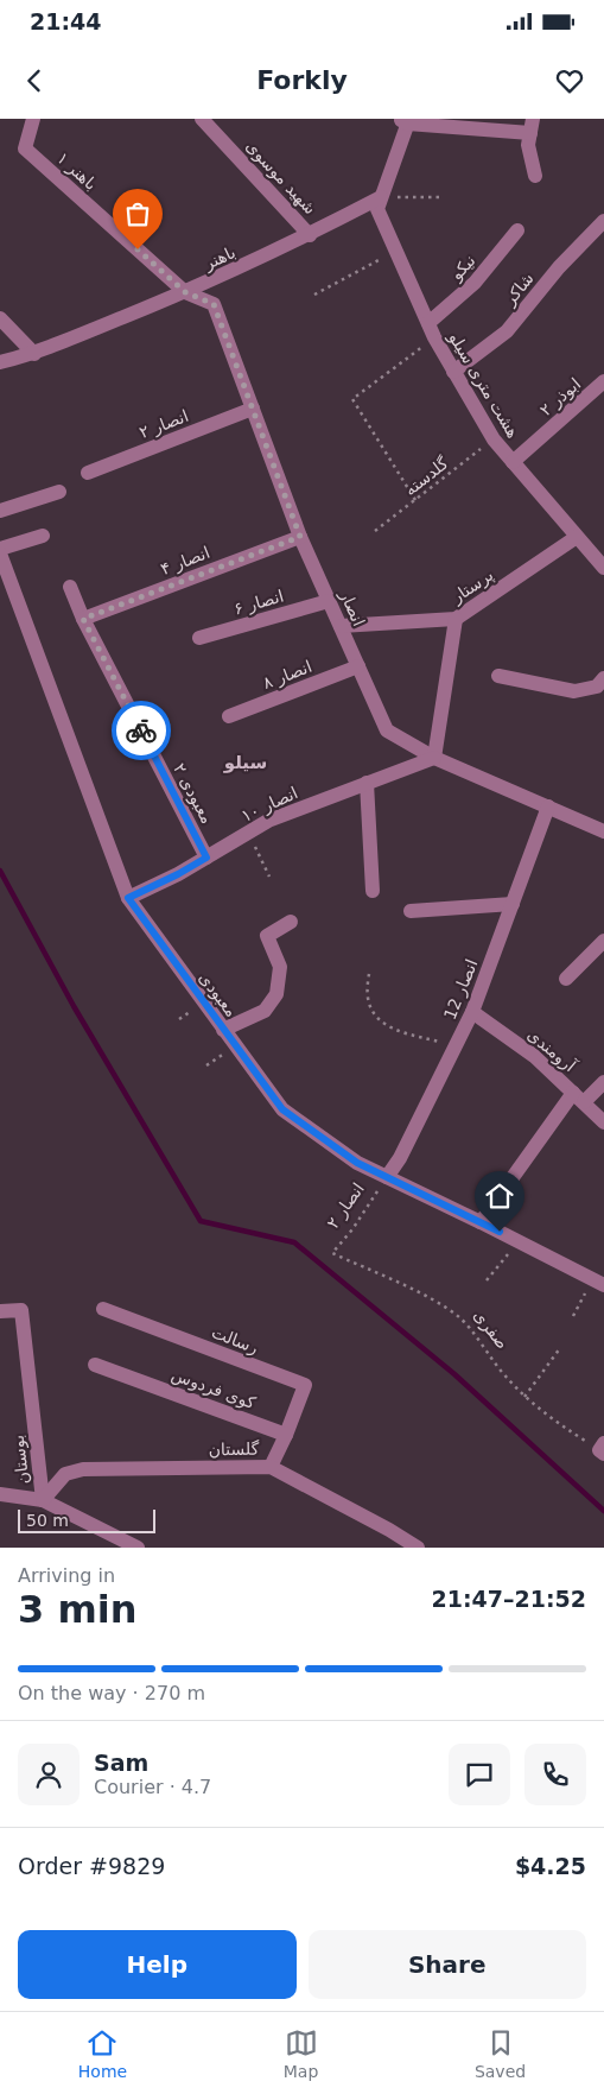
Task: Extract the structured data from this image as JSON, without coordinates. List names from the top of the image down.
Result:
{
  "streets": {
    "street": [
      "باهنر ۱",
      "شهید موسوی",
      "باهنر",
      "نیکو",
      "شاکر",
      "هشت متری سیلو",
      "ابوذر ۲",
      "انصار ۲",
      "انصار ۴",
      "پرستار",
      "انصار ۶",
      "انصار",
      "انصار ۸",
      "معبودی ۲",
      "انصار ۱۰",
      "انصار 12",
      "معبودی",
      "آرومندی",
      "رسالت",
      "کوی فردوس",
      "گلستان",
      "بوستان"
    ],
    "path": ["گلدسته", "صفری"]
  },
  "crossings": [
    ["باهنر ۱", "باهنر"],
    ["باهنر ۱", "انصار"],
    ["شهید موسوی", "باهنر"],
    ["باهنر", "هشت متری سیلو"],
    ["باهنر", "انصار"],
    ["نیکو", "هشت متری سیلو"],
    ["شاکر", "هشت متری سیلو"],
    ["هشت متری سیلو", "ابوذر ۲"],
    ["هشت متری سیلو", "گلدسته"],
    ["هشت متری سیلو", "پرستار"],
    ["انصار ۲", "انصار"],
    ["انصار ۲", "انصار 12"],
    ["انصار ۲", "معبودی"],
    ["انصار ۲", "صفری"],
    ["انصار ۴", "انصار"],
    ["انصار ۴", "معبودی ۲"],
    ["پرستار", "انصار"],
    ["انصار ۶", "انصار"],
    ["انصار", "انصار ۸"],
    ["انصار", "انصار ۱۰"],
    ["انصار", "انصار 12"],
    ["معبودی ۲", "انصار ۱۰"],
    ["انصار ۱۰", "معبودی"],
    ["انصار 12", "معبودی"],
    ["انصار 12", "آرومندی"],
    ["رسالت", "کوی فردوس"],
    ["گلستان", "بوستان"]
  ],
  "districts": ["سیلو"],
  "scale_bar": "50 m",
  "page": {
    "status": "21:44",
    "header": "Forkly",
    "scale": "50 m",
    "heading": ["3 min", "Arriving in", "21:47–21:52"],
    "panel": [
      "Sam",
      "Courier · 4.7",
      "Order #9829",
      "$4.25"
    ],
    "bar": "On the way · 270 m",
    "buttons": ["Help", "Share"],
    "tabs": ["Home", "Map", "Saved"]
  }
}
